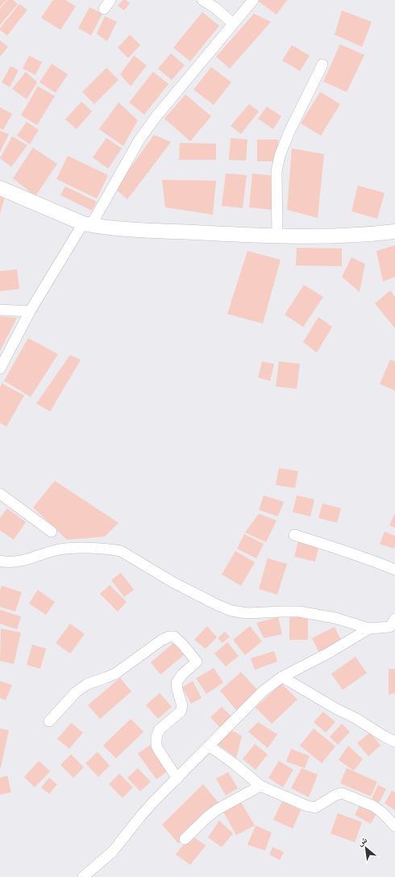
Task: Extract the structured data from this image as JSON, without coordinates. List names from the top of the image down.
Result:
{
  "north": "top left"
}
